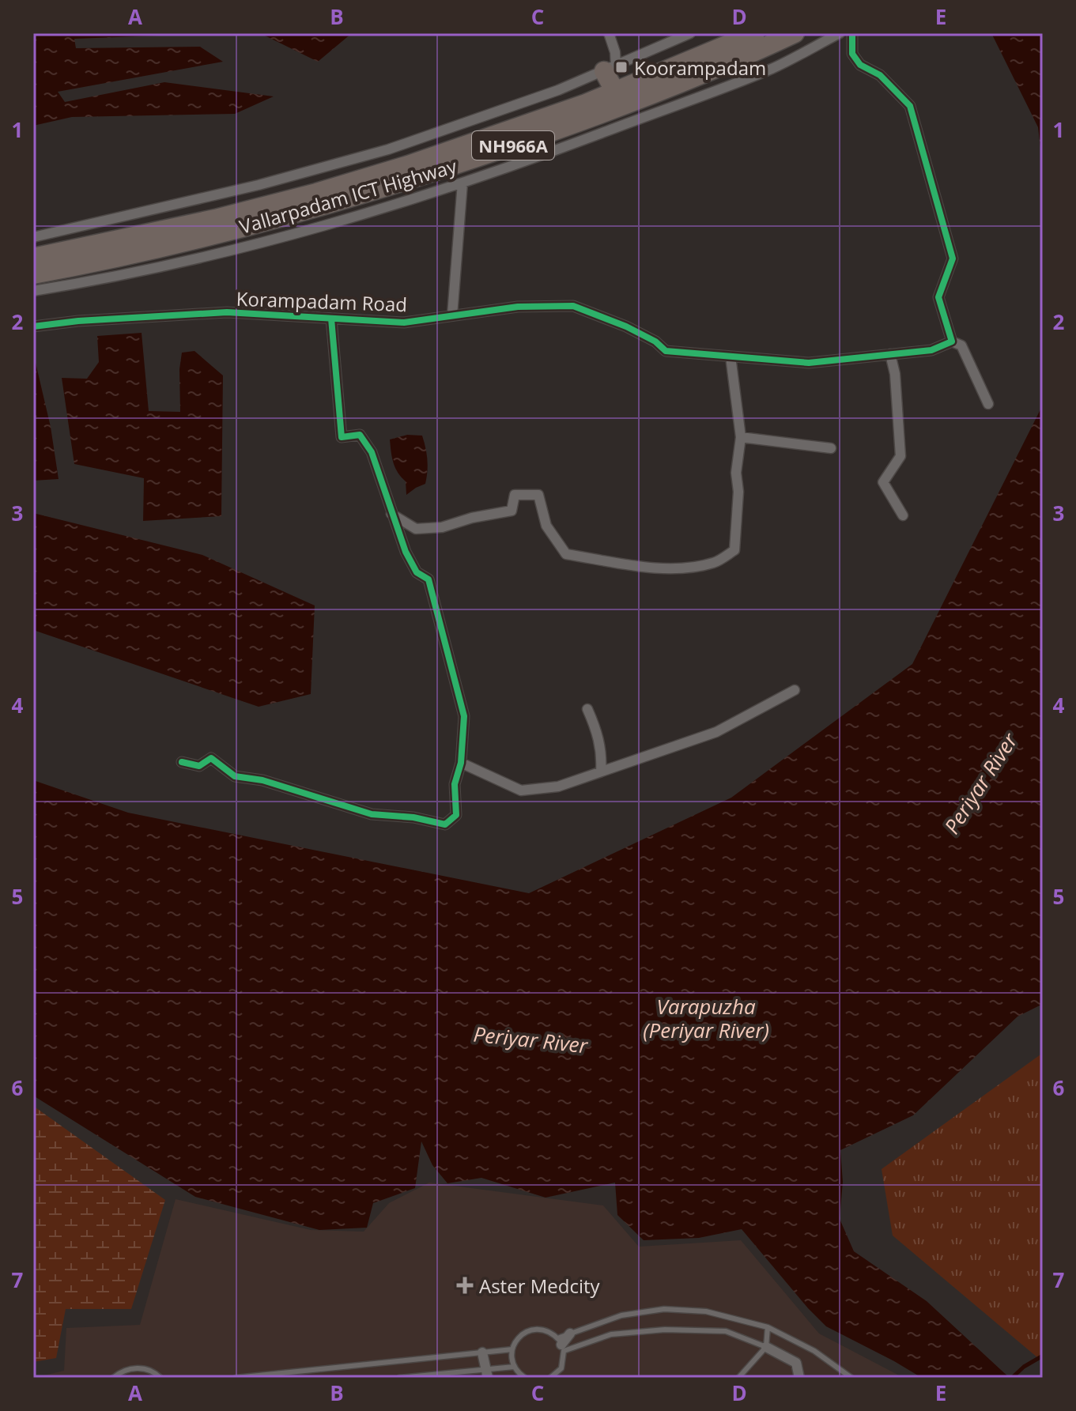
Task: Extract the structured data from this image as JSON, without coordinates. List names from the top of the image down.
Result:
{
  "streets": {
    "highway": ["NH966A", "Vallarpadam ICT Highway"],
    "street": ["Korampadam Road"]
  },
  "water": ["Periyar River", "Varapuzha (Periyar River)"],
  "places": {
    "transit": ["Koorampadam"],
    "health": ["Aster Medcity"]
  },
  "grid": {
    "columns": [
      "A",
      "B",
      "C",
      "D",
      "E"
    ],
    "rows": [
      "1",
      "2",
      "3",
      "4",
      "5",
      "6",
      "7"
    ]
  }
}
